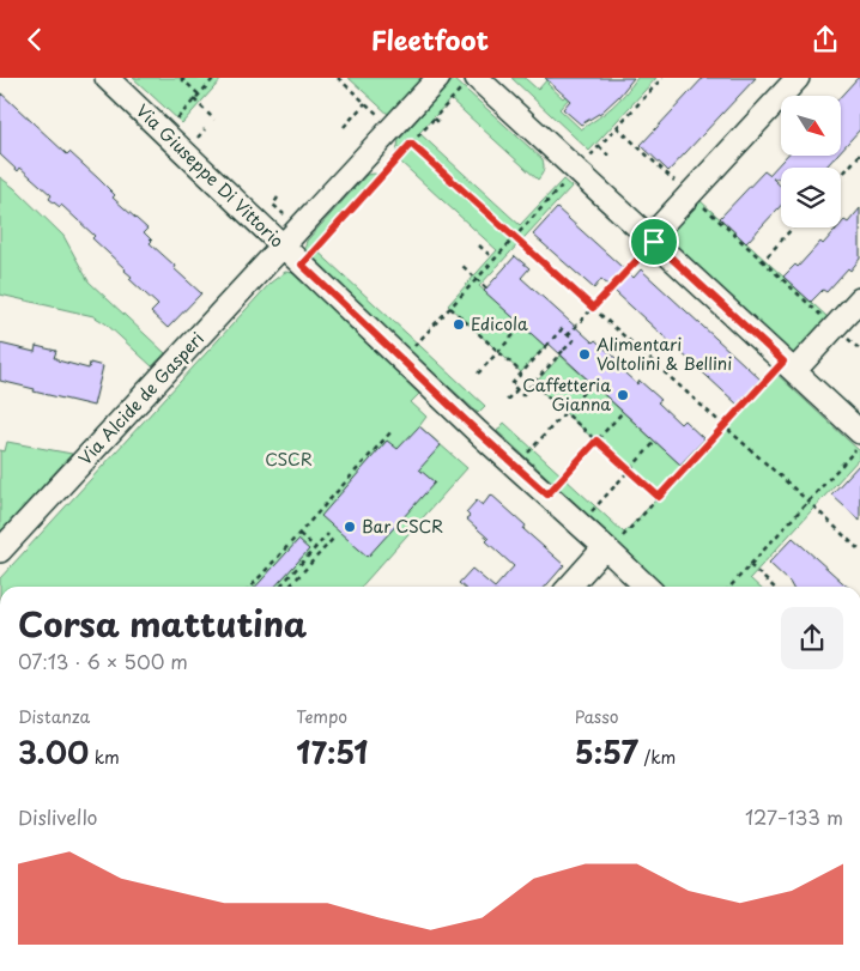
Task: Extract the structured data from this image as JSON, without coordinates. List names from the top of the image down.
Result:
{
  "streets": {
    "street": ["Via Giuseppe Di Vittorio", "Via Alcide de Gasperi"]
  },
  "crossings": [
    ["Via Giuseppe Di Vittorio", "Via Alcide de Gasperi"]
  ],
  "parks": ["CSCR"],
  "places": [
    "Edicola",
    "Alimentari Voltolini & Bellini",
    "Caffetteria Gianna",
    "Bar CSCR"
  ],
  "north": "bottom right",
  "page": {
    "header": "Fleetfoot",
    "heading": ["Corsa mattutina", "07:13 · 6 × 500 m"],
    "stats": [
      ["Distanza", "3.00 km"],
      ["Tempo", "17:51"],
      ["Passo", "5:57 /km"]
    ],
    "chart": ["Dislivello", "127–133 m"]
  }
}
